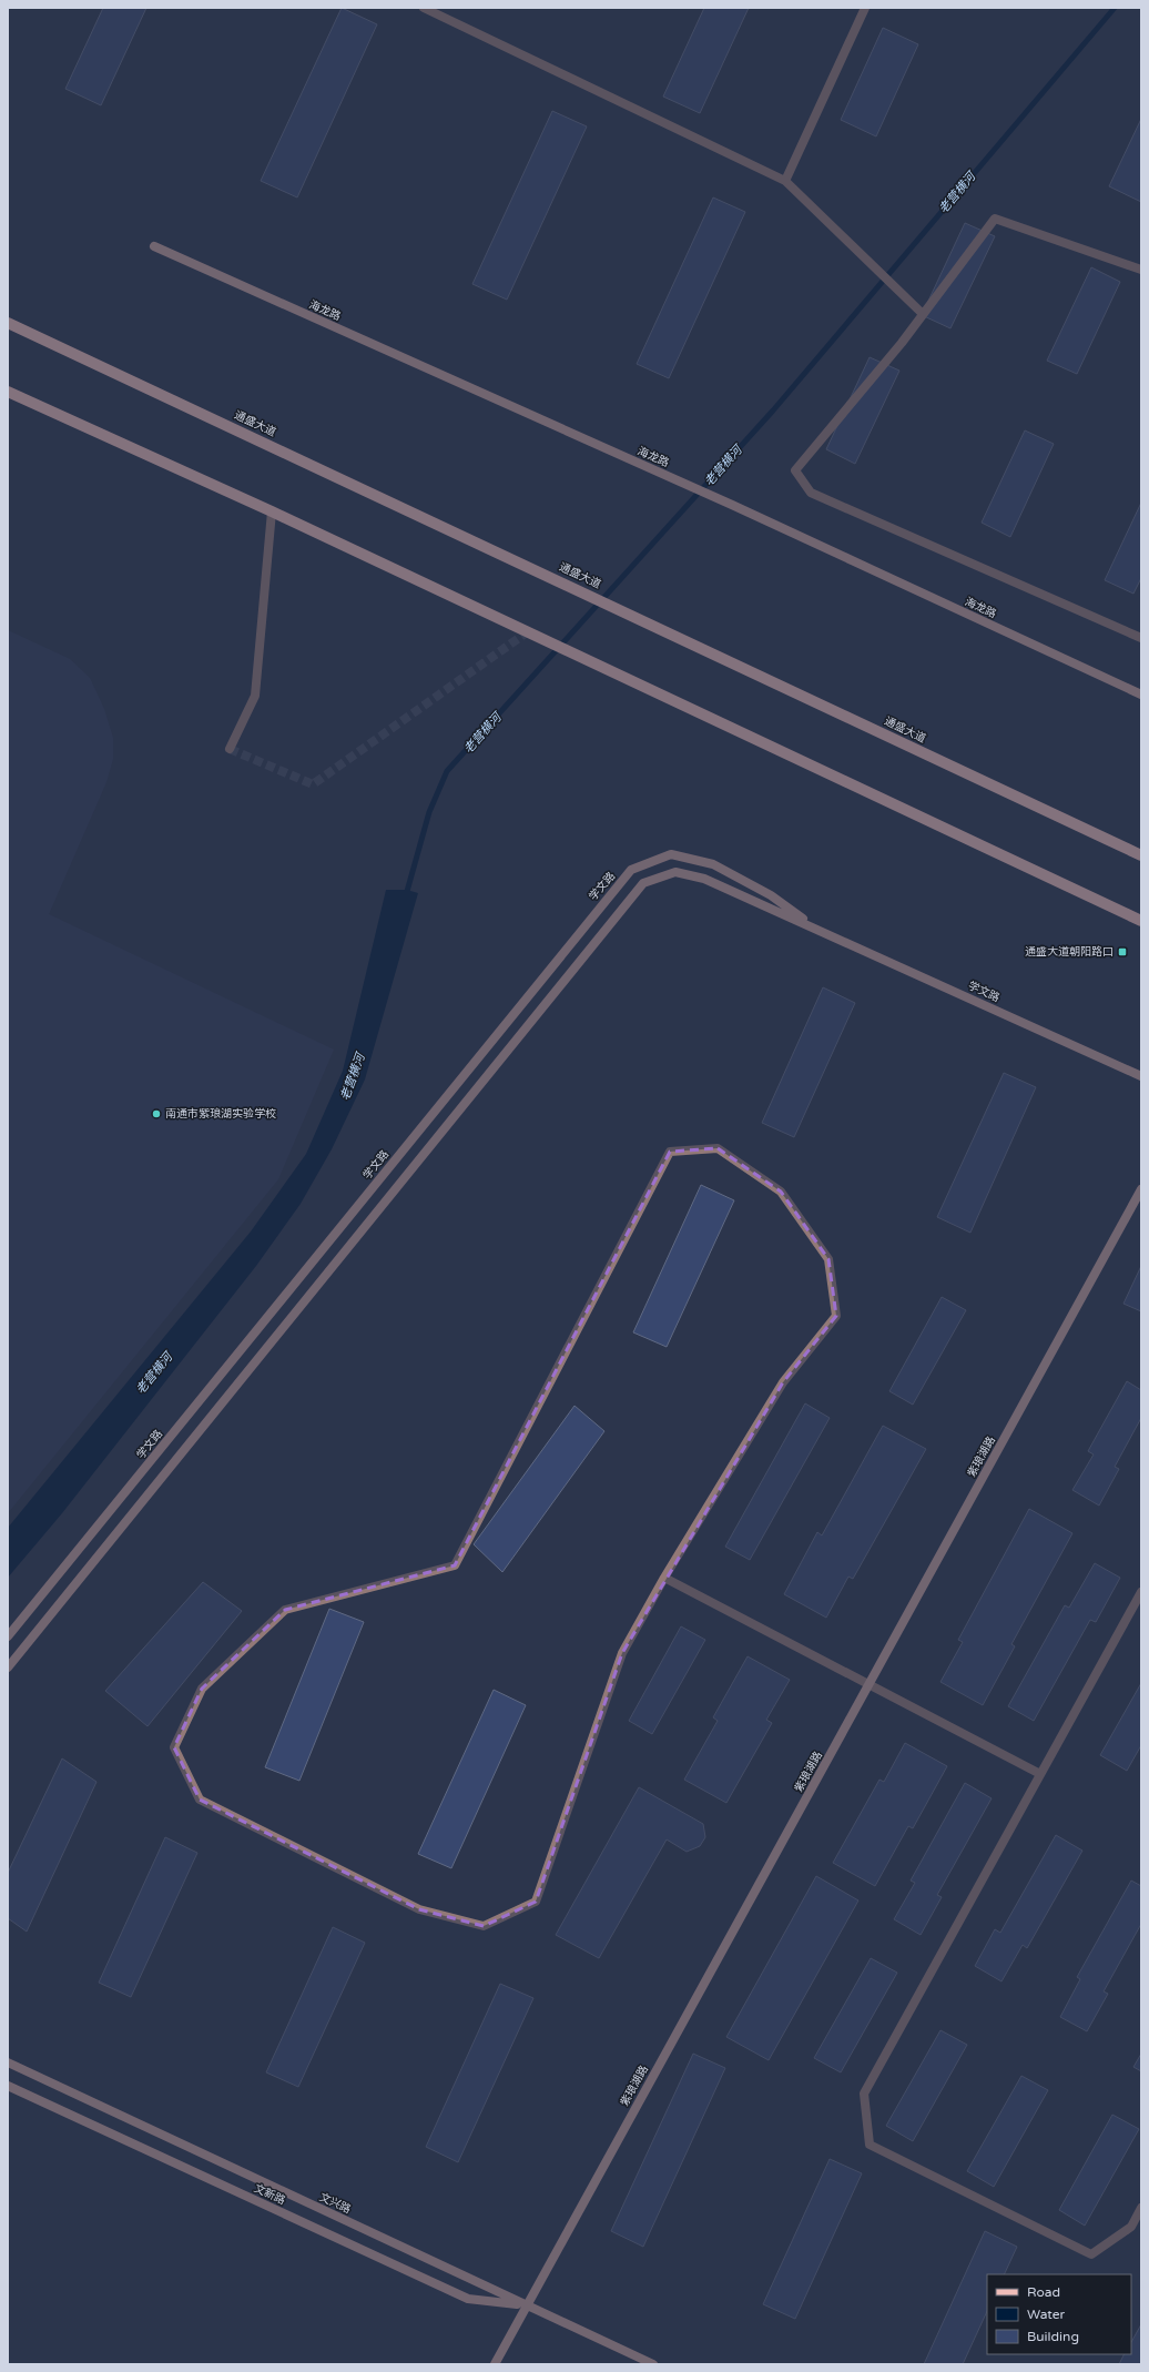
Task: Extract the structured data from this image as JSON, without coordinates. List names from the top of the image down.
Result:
{
  "streets": {
    "main road": ["通盛大道"],
    "street": [
      "海龙路",
      "学文路",
      "紫琅湖路",
      "文新路",
      "文兴路"
    ]
  },
  "crossings": [
    ["紫琅湖路", "文新路"],
    ["紫琅湖路", "文兴路"],
    ["文新路", "文兴路"]
  ],
  "water": ["老营横河"],
  "places": {
    "transit": ["通盛大道朝阳路口"],
    "other": ["南通市紫琅湖实验学校"]
  },
  "legend": ["Road", "Water", "Building"]
}
